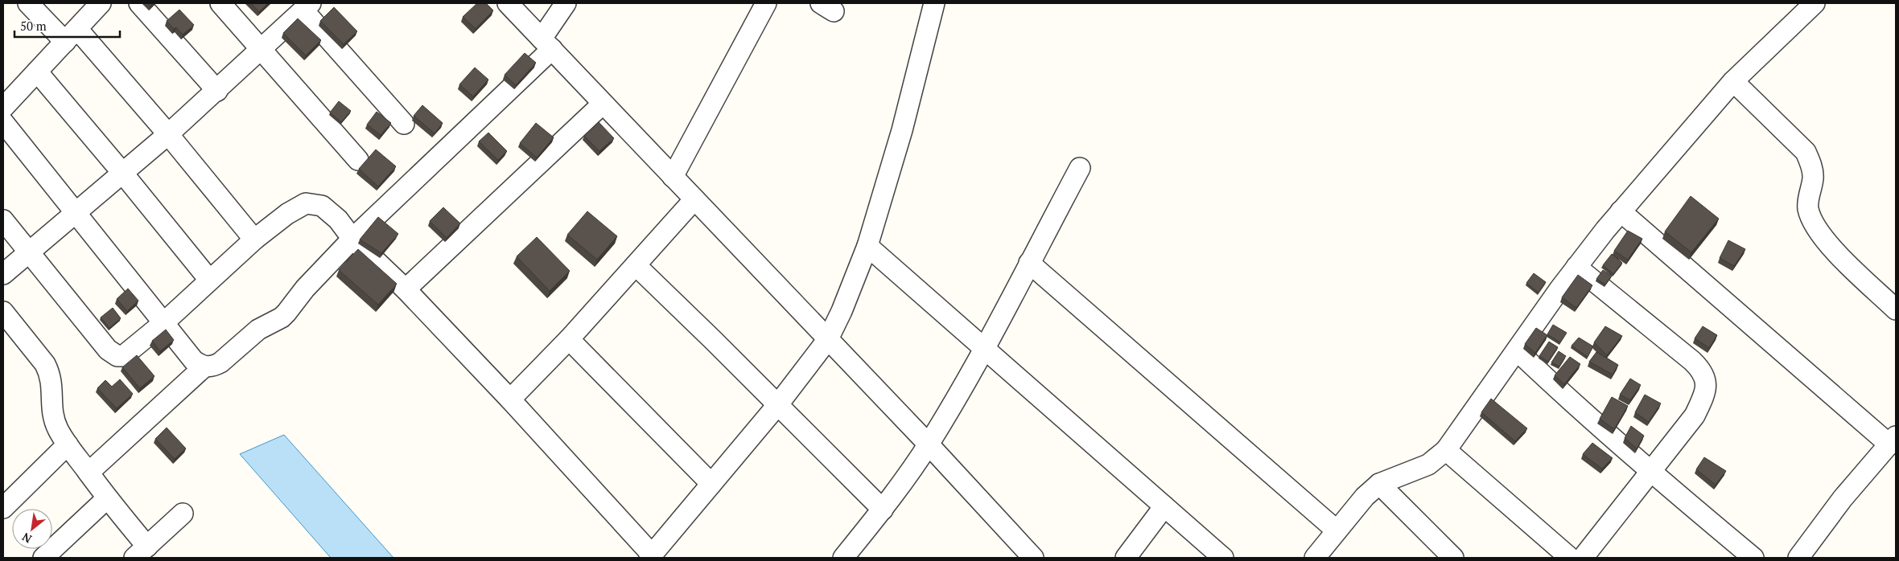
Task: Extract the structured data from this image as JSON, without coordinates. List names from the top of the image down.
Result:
{
  "scale_bar": "50 m",
  "north": "bottom left"
}
